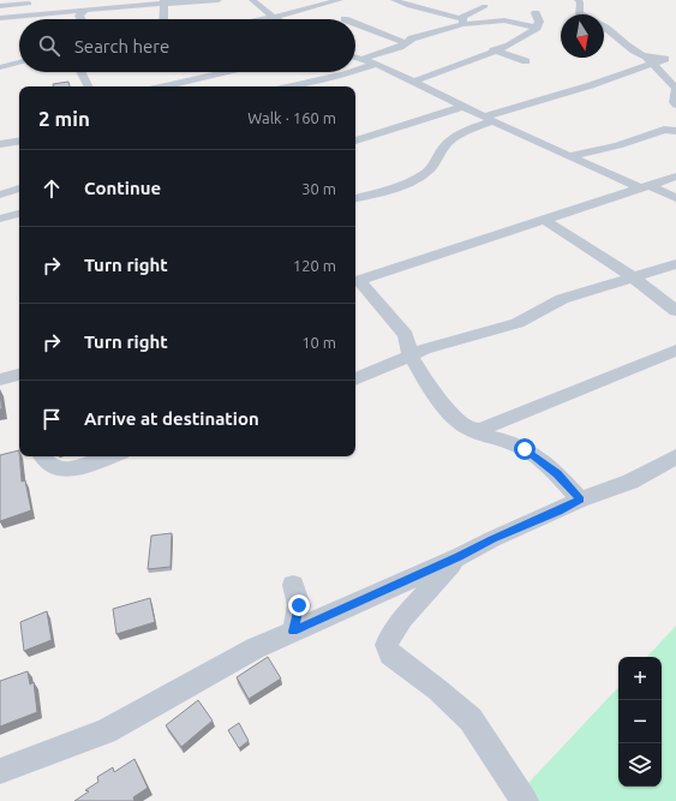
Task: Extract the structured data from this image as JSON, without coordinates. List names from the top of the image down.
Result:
{
  "north": "bottom",
  "page": {
    "search": "Search here",
    "heading": ["2 min", "Walk · 160 m"],
    "list": [
      ["Continue", "30 m"],
      ["Turn right", "120 m"],
      ["Turn right", "10 m"],
      "Arrive at destination"
    ],
    "map_buttons": ["+", "−"]
  }
}
